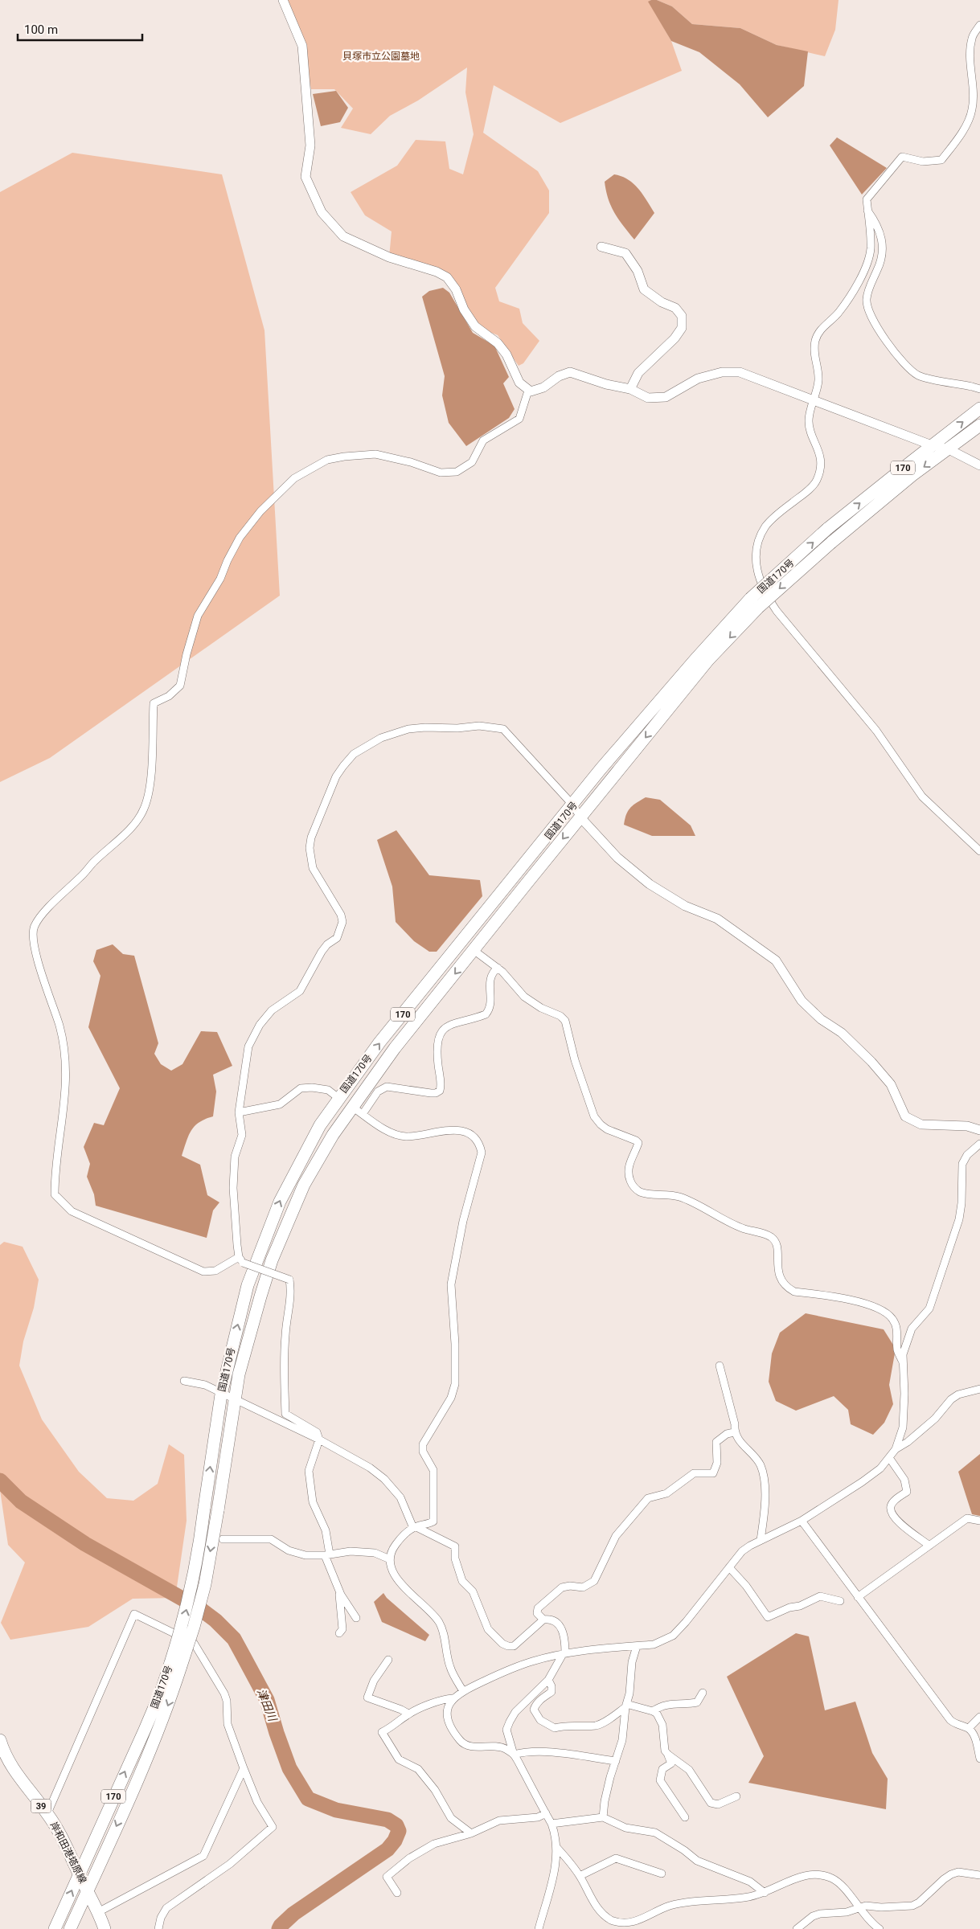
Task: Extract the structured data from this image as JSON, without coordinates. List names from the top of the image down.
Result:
{
  "streets": {
    "main road": [
      "170",
      "国道170号",
      "39",
      "岸和田港塔原線"
    ]
  },
  "crossings": [
    ["国道170号", "岸和田港塔原線"]
  ],
  "water": ["津田川"],
  "parks": ["貝塚市立公園墓地"],
  "scale_bar": "100 m"
}
